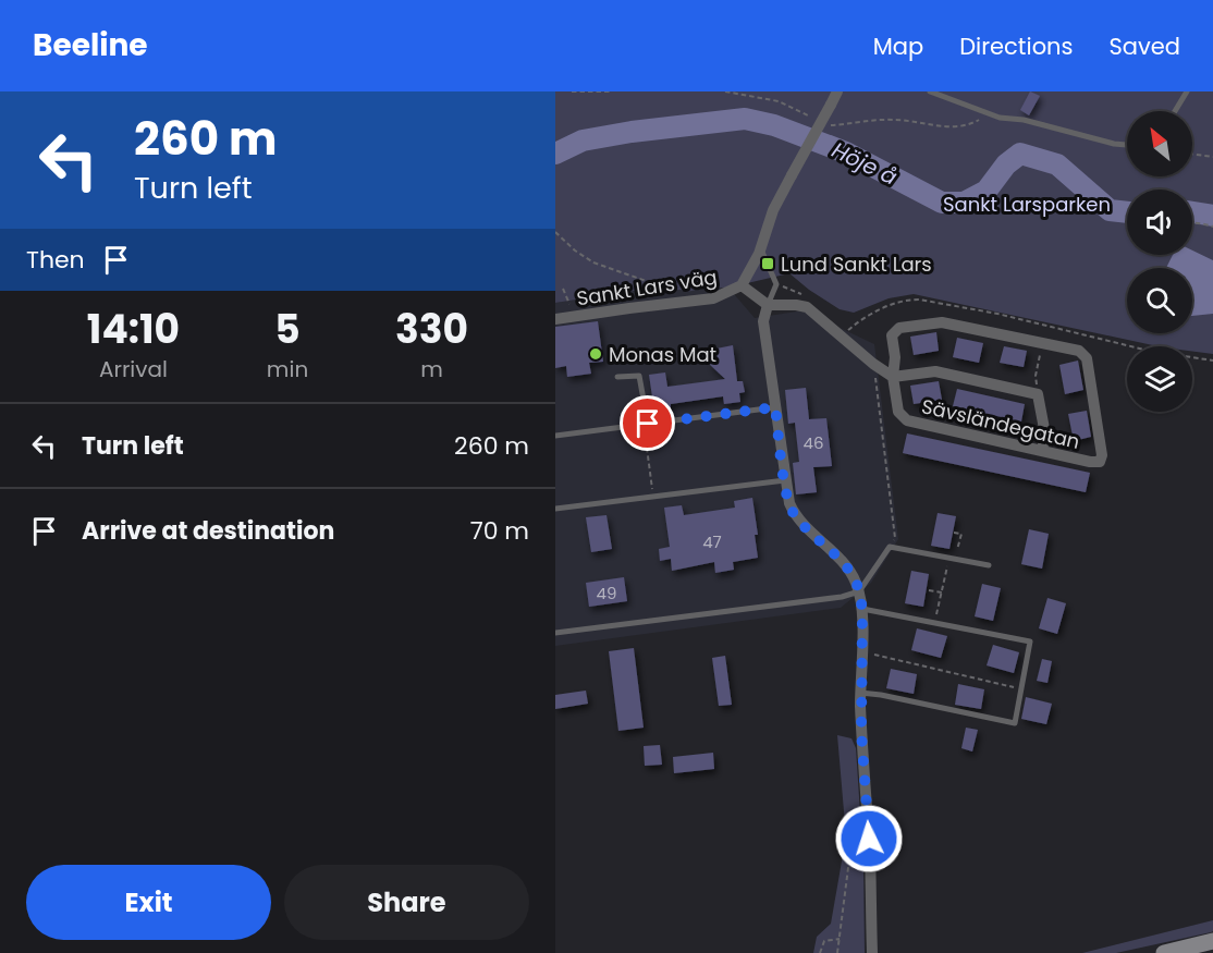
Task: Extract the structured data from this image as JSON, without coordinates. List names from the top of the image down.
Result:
{
  "streets": {
    "street": ["Sankt Lars väg", "Sävsländegatan"]
  },
  "water": ["Höje å"],
  "parks": ["Sankt Larsparken"],
  "places": {
    "transit": ["Lund Sankt Lars"],
    "other": ["Monas Mat"]
  },
  "house_numbers": ["46", "47", "49"],
  "north": "top left",
  "page": {
    "header": "Beeline",
    "nav": ["Map", "Directions", "Saved"],
    "turn": ["260 m", "Turn left"],
    "then": "Then",
    "eta": [
      "14:10",
      "Arrival",
      "5",
      "min",
      "330",
      "m"
    ],
    "list": [
      {
        "name": "Turn left",
        "value": "260 m"
      },
      {
        "name": "Arrive at destination",
        "value": "70 m"
      }
    ],
    "buttons": ["Exit", "Share"]
  }
}
